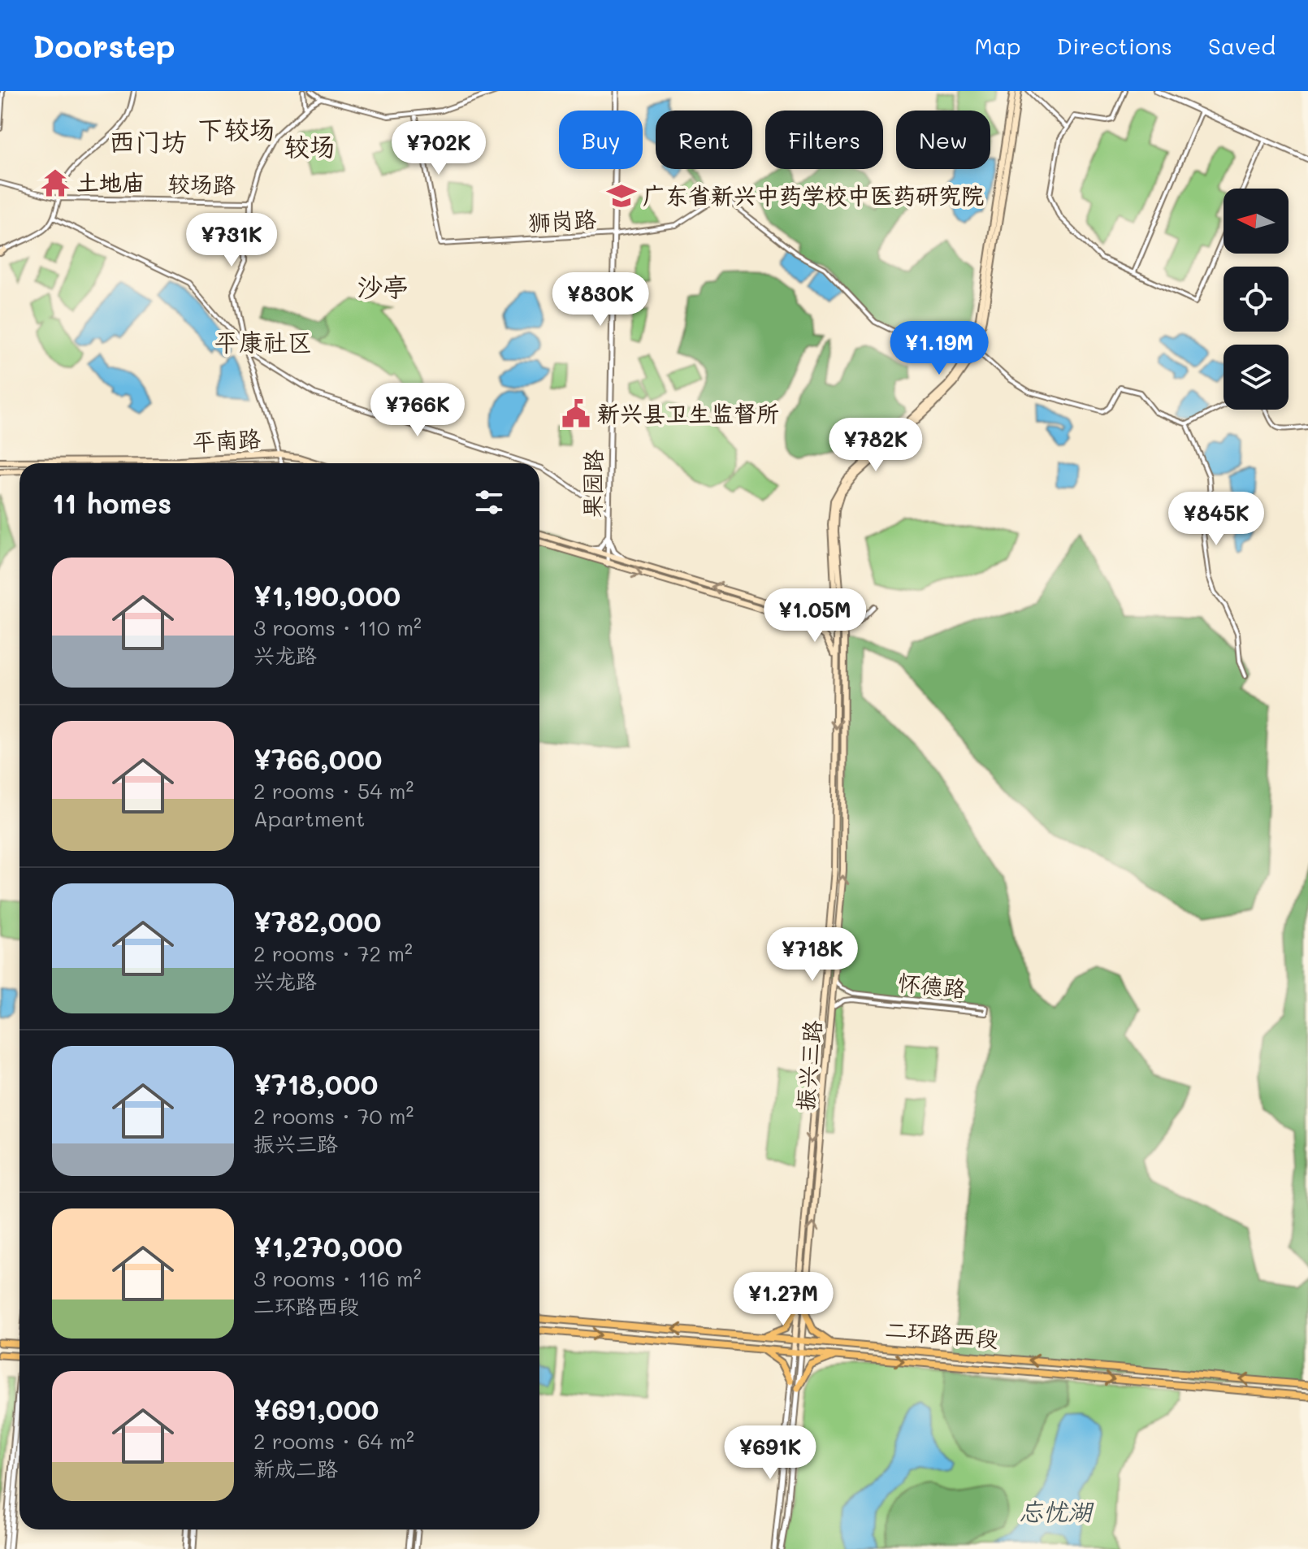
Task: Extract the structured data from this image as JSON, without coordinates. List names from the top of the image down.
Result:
{
  "streets": {
    "main road": ["平南路", "振兴三路", "二环路西段"],
    "street": [
      "较场路",
      "狮岗路",
      "果园路",
      "怀德路"
    ]
  },
  "crossings": [
    ["狮岗路", "果园路"],
    ["怀德路", "振兴三路"],
    ["振兴三路", "二环路西段"]
  ],
  "districts": [
    "下较场",
    "西门坊",
    "较场",
    "沙亭",
    "平康社区"
  ],
  "water": ["忘忧湖"],
  "places": {
    "temple": ["土地庙"],
    "school or university": ["广东省新兴中药学校中医药研究院"],
    "public building": ["新兴县卫生监督所"]
  },
  "north": "left",
  "page": {
    "header": "Doorstep",
    "nav": ["Map", "Directions", "Saved"],
    "chip": [
      "Buy",
      "Rent",
      "Filters",
      "New"
    ],
    "price": [
      "¥702K",
      "¥731K",
      "¥830K",
      "¥1.19M",
      "¥766K",
      "¥782K",
      "¥845K",
      "¥1.05M",
      "¥718K",
      "¥1.27M",
      "¥691K"
    ],
    "heading": "11 homes",
    "list": [
      {
        "name": "¥1,190,000",
        "note": "3 rooms · 110 m² · 兴龙路"
      },
      {
        "name": "¥766,000",
        "note": "2 rooms · 54 m² · Apartment"
      },
      {
        "name": "¥782,000",
        "note": "2 rooms · 72 m² · 兴龙路"
      },
      {
        "name": "¥718,000",
        "note": "2 rooms · 70 m² · 振兴三路"
      },
      {
        "name": "¥1,270,000",
        "note": "3 rooms · 116 m² · 二环路西段"
      },
      {
        "name": "¥691,000",
        "note": "2 rooms · 64 m² · 新成二路"
      }
    ]
  }
}
